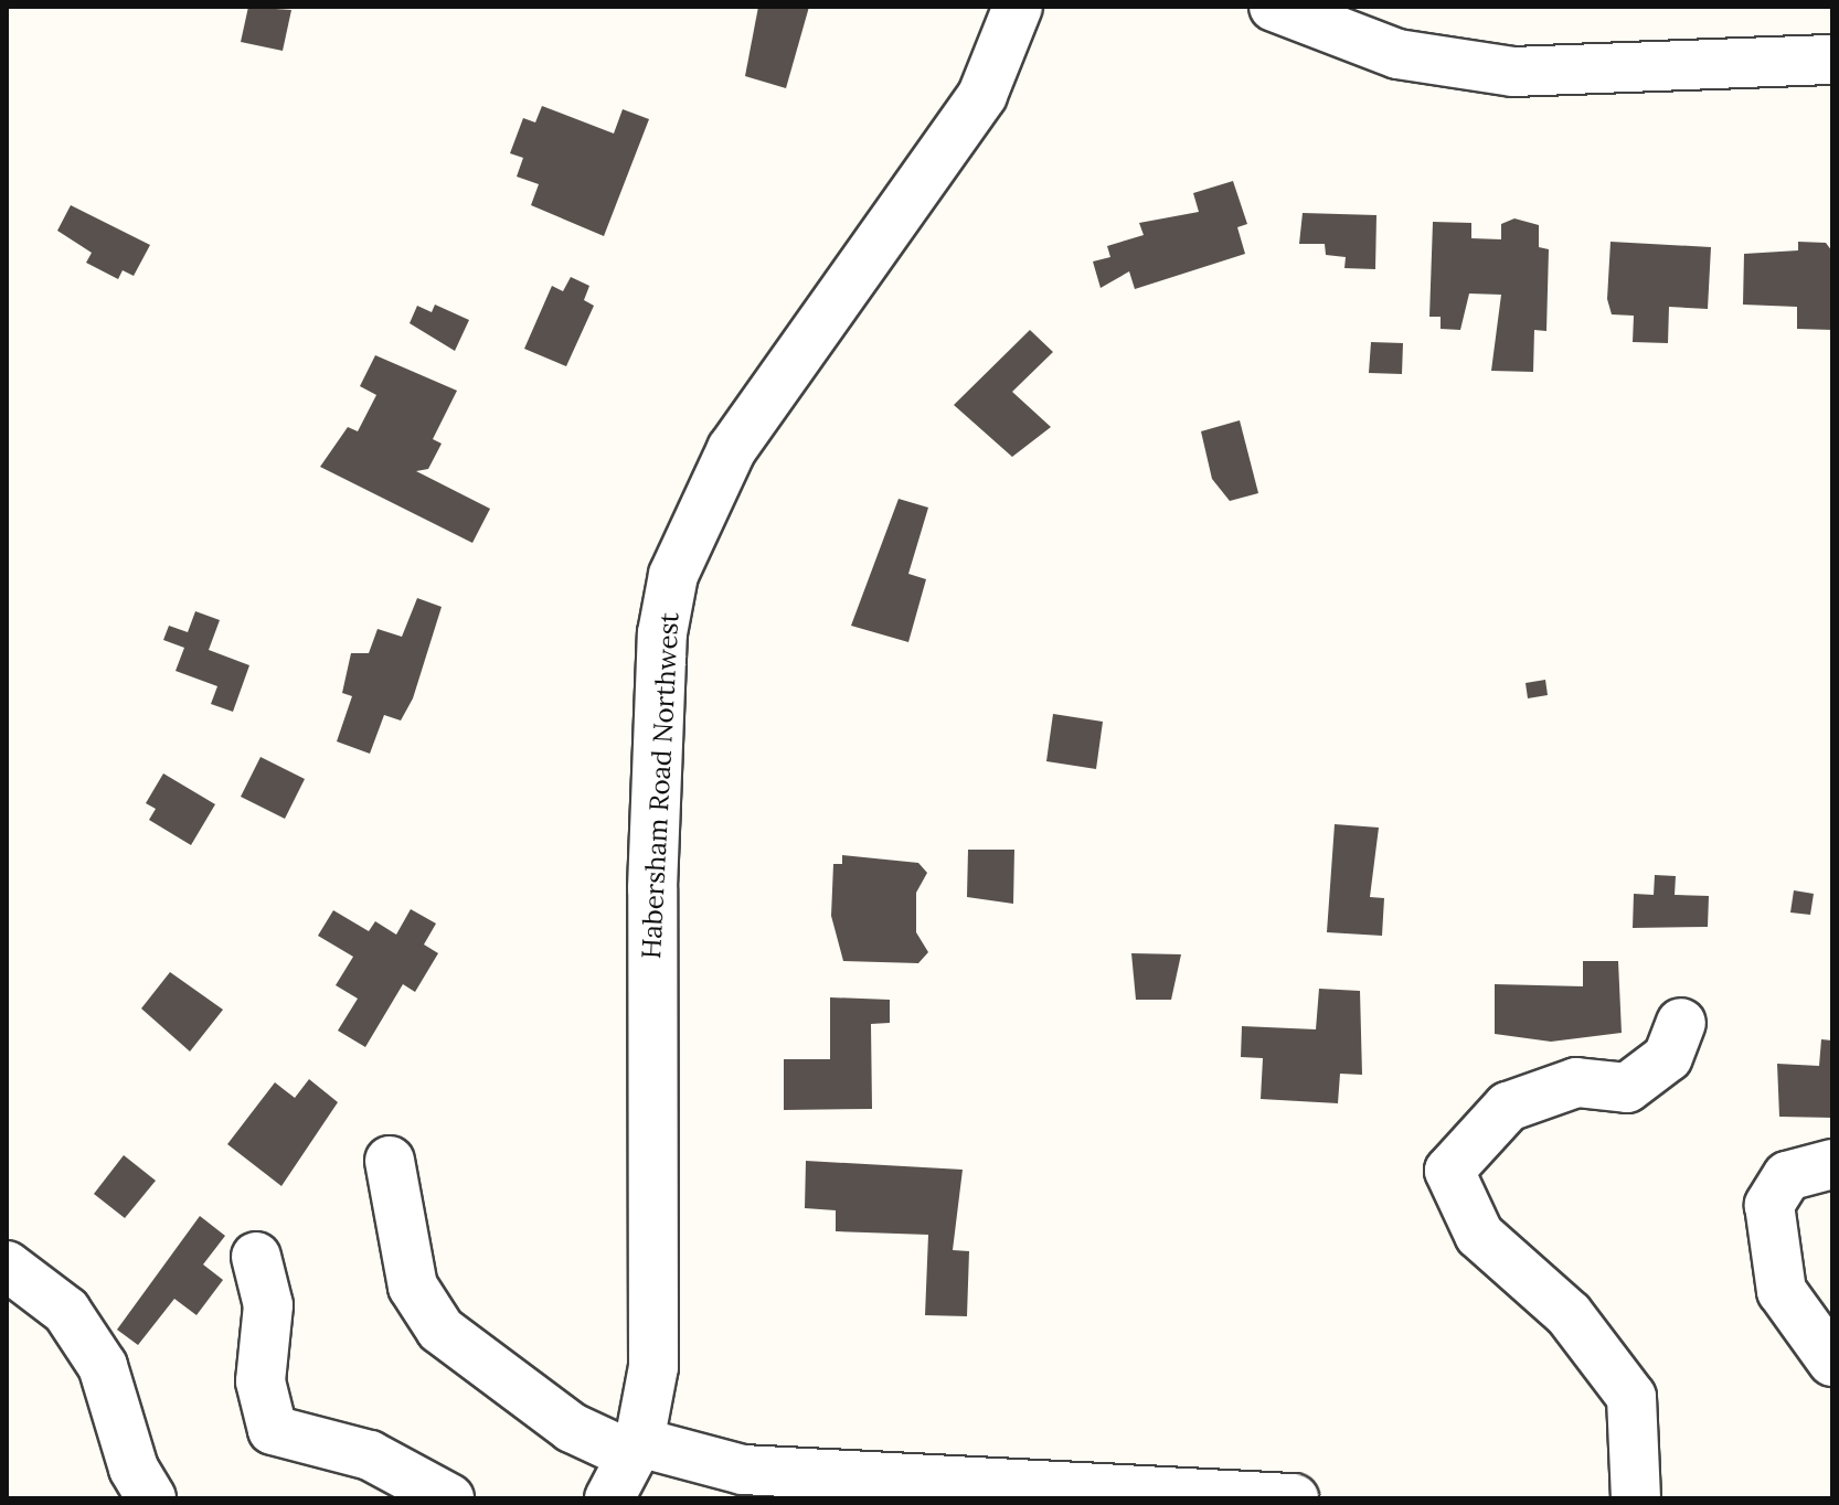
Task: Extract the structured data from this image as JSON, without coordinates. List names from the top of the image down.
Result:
{
  "streets": {
    "street": ["Habersham Road Northwest"]
  }
}
